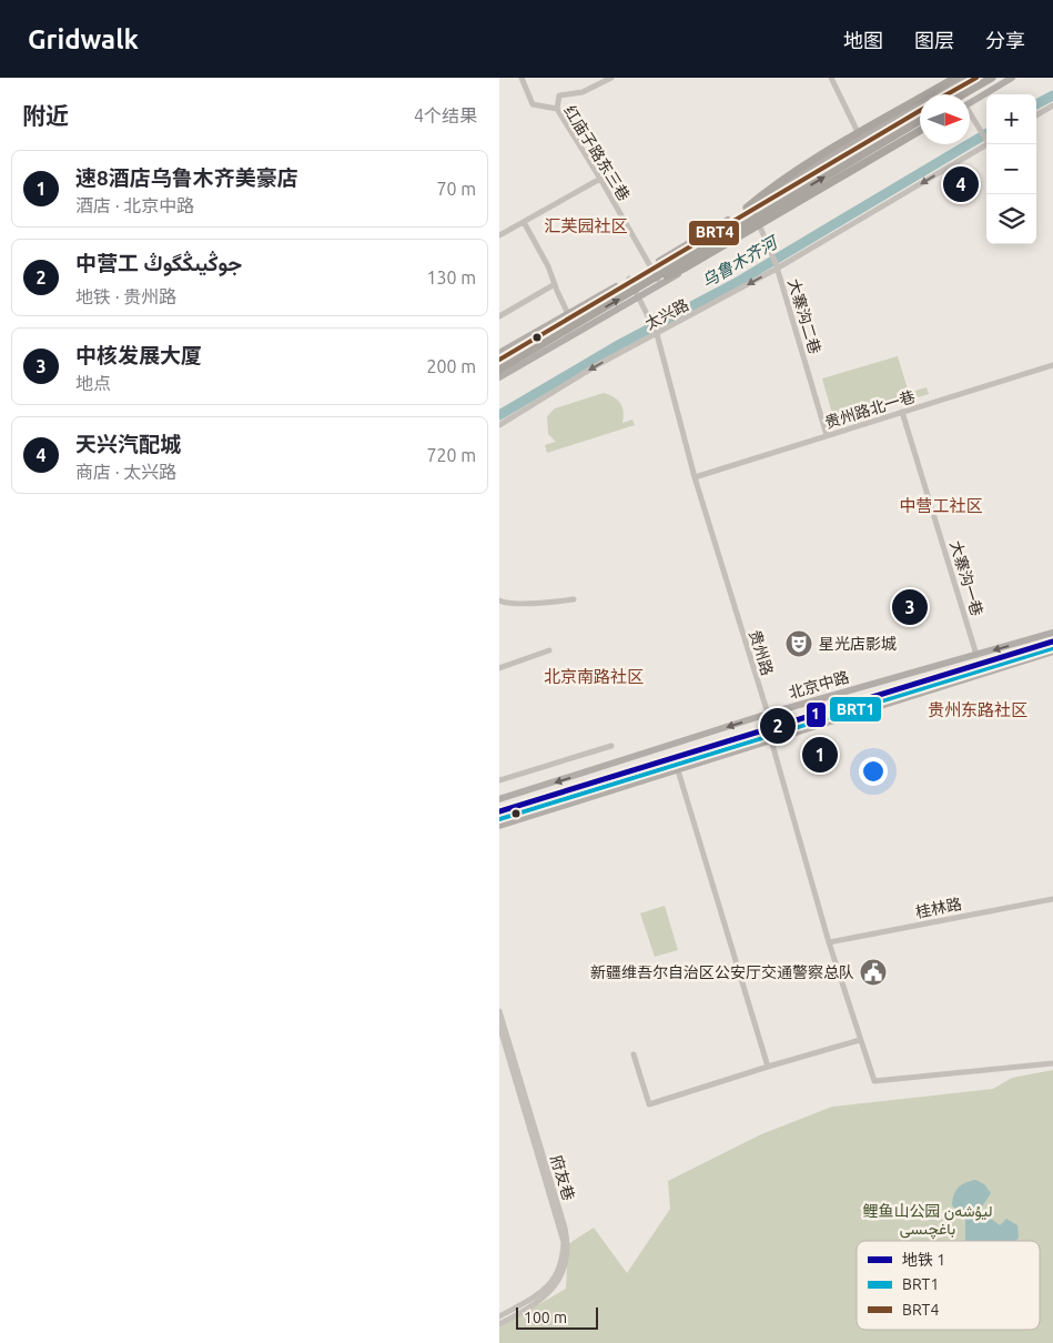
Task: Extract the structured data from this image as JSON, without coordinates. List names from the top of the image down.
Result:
{
  "streets": {
    "main road": ["北京中路"],
    "street": [
      "红庙子路东三巷",
      "太兴路",
      "大寨沟二巷",
      "贵州路北一巷",
      "大寨沟一巷",
      "贵州路",
      "桂林路",
      "府友巷"
    ]
  },
  "crossings": [
    ["太兴路", "大寨沟二巷"],
    ["太兴路", "贵州路"],
    ["大寨沟二巷", "贵州路北一巷"],
    ["贵州路北一巷", "大寨沟一巷"],
    ["贵州路北一巷", "贵州路"],
    ["大寨沟一巷", "北京中路"],
    ["贵州路", "北京中路"],
    ["贵州路", "桂林路"]
  ],
  "one_way": ["太兴路"],
  "districts": [
    "汇芙园社区",
    "中营工社区",
    "北京南路社区",
    "贵州东路社区"
  ],
  "water": ["乌鲁木齐河"],
  "parks": ["鲤鱼山公园 ليۇشەن باغچىسى"],
  "places": {
    "theatre": ["星光店影城"],
    "public building": ["新疆维吾尔自治区公安厅交通警察总队"]
  },
  "lines": ["transit line BRT4", "metro line 1", "transit line BRT1"],
  "legend": ["地铁 1", "BRT1", "BRT4"],
  "scale_bar": "100 m",
  "north": "right",
  "page": {
    "header": "Gridwalk",
    "nav": ["地图", "图层", "分享"],
    "heading": ["附近", "4个结果"],
    "map_buttons": ["+", "−"],
    "list": [
      {
        "mark": "1",
        "name": "速8酒店乌鲁木齐美豪店",
        "note": "酒店 · 北京中路",
        "value": "70 m"
      },
      {
        "mark": "2",
        "name": "中营工 جوڭيىڭگوڭ",
        "note": "地铁 · 贵州路",
        "value": "130 m"
      },
      {
        "mark": "3",
        "name": "中核发展大厦",
        "note": "地点",
        "value": "200 m"
      },
      {
        "mark": "4",
        "name": "天兴汽配城",
        "note": "商店 · 太兴路",
        "value": "720 m"
      }
    ],
    "pins": [
      "4",
      "3",
      "2",
      "1"
    ],
    "scale": "100 m"
  }
}
